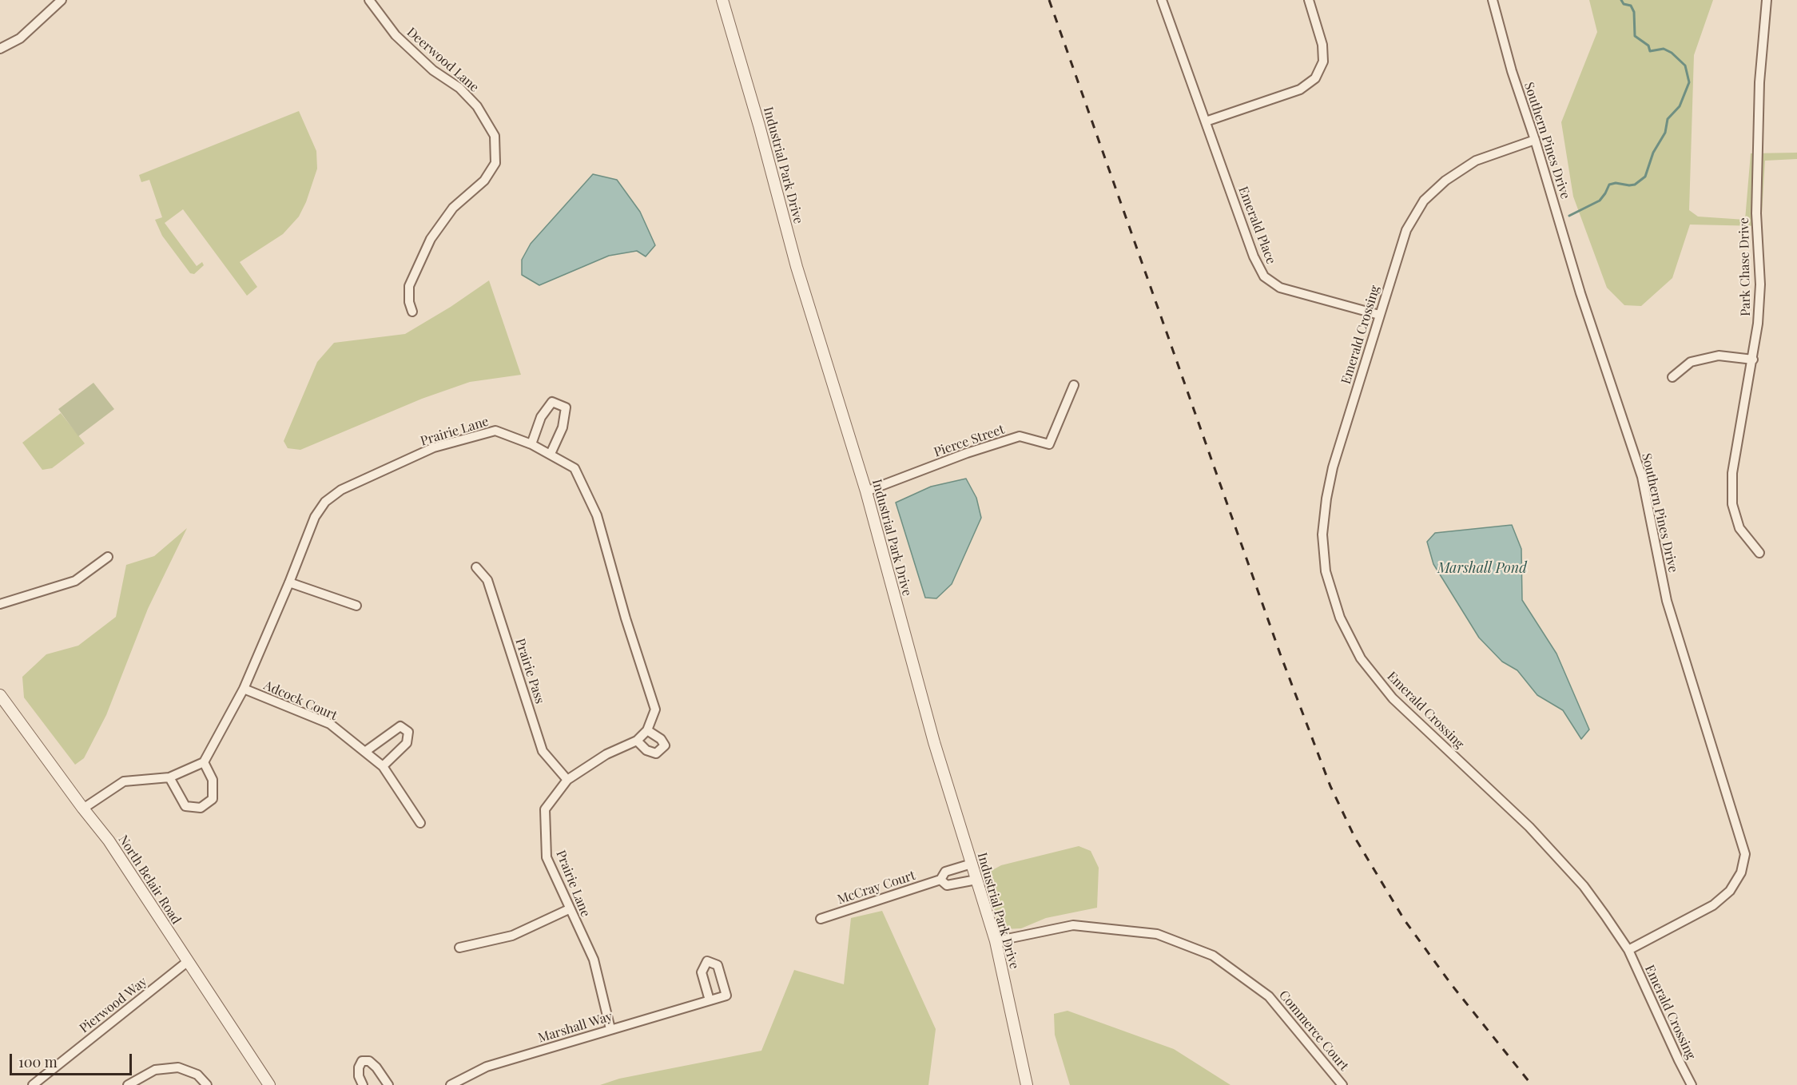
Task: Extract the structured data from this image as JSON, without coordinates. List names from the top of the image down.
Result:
{
  "streets": {
    "street": [
      "Deerwood Lane",
      "Southern Pines Drive",
      "Industrial Park Drive",
      "Emerald Place",
      "Park Chase Drive",
      "Emerald Crossing",
      "Prairie Lane",
      "Pierce Street",
      "Prairie Pass",
      "Adcock Court",
      "North Belair Road",
      "McCray Court",
      "Pierwood Way",
      "Marshall Way",
      "Commerce Court"
    ]
  },
  "crossings": [
    ["Southern Pines Drive", "Emerald Crossing"],
    ["Industrial Park Drive", "Pierce Street"],
    ["Industrial Park Drive", "McCray Court"],
    ["Industrial Park Drive", "Commerce Court"],
    ["Emerald Place", "Emerald Crossing"],
    ["Prairie Lane", "Prairie Pass"],
    ["Prairie Lane", "Adcock Court"],
    ["Prairie Lane", "Marshall Way"],
    ["North Belair Road", "Pierwood Way"]
  ],
  "water": ["Marshall Pond"],
  "scale_bar": "100 m"
}
